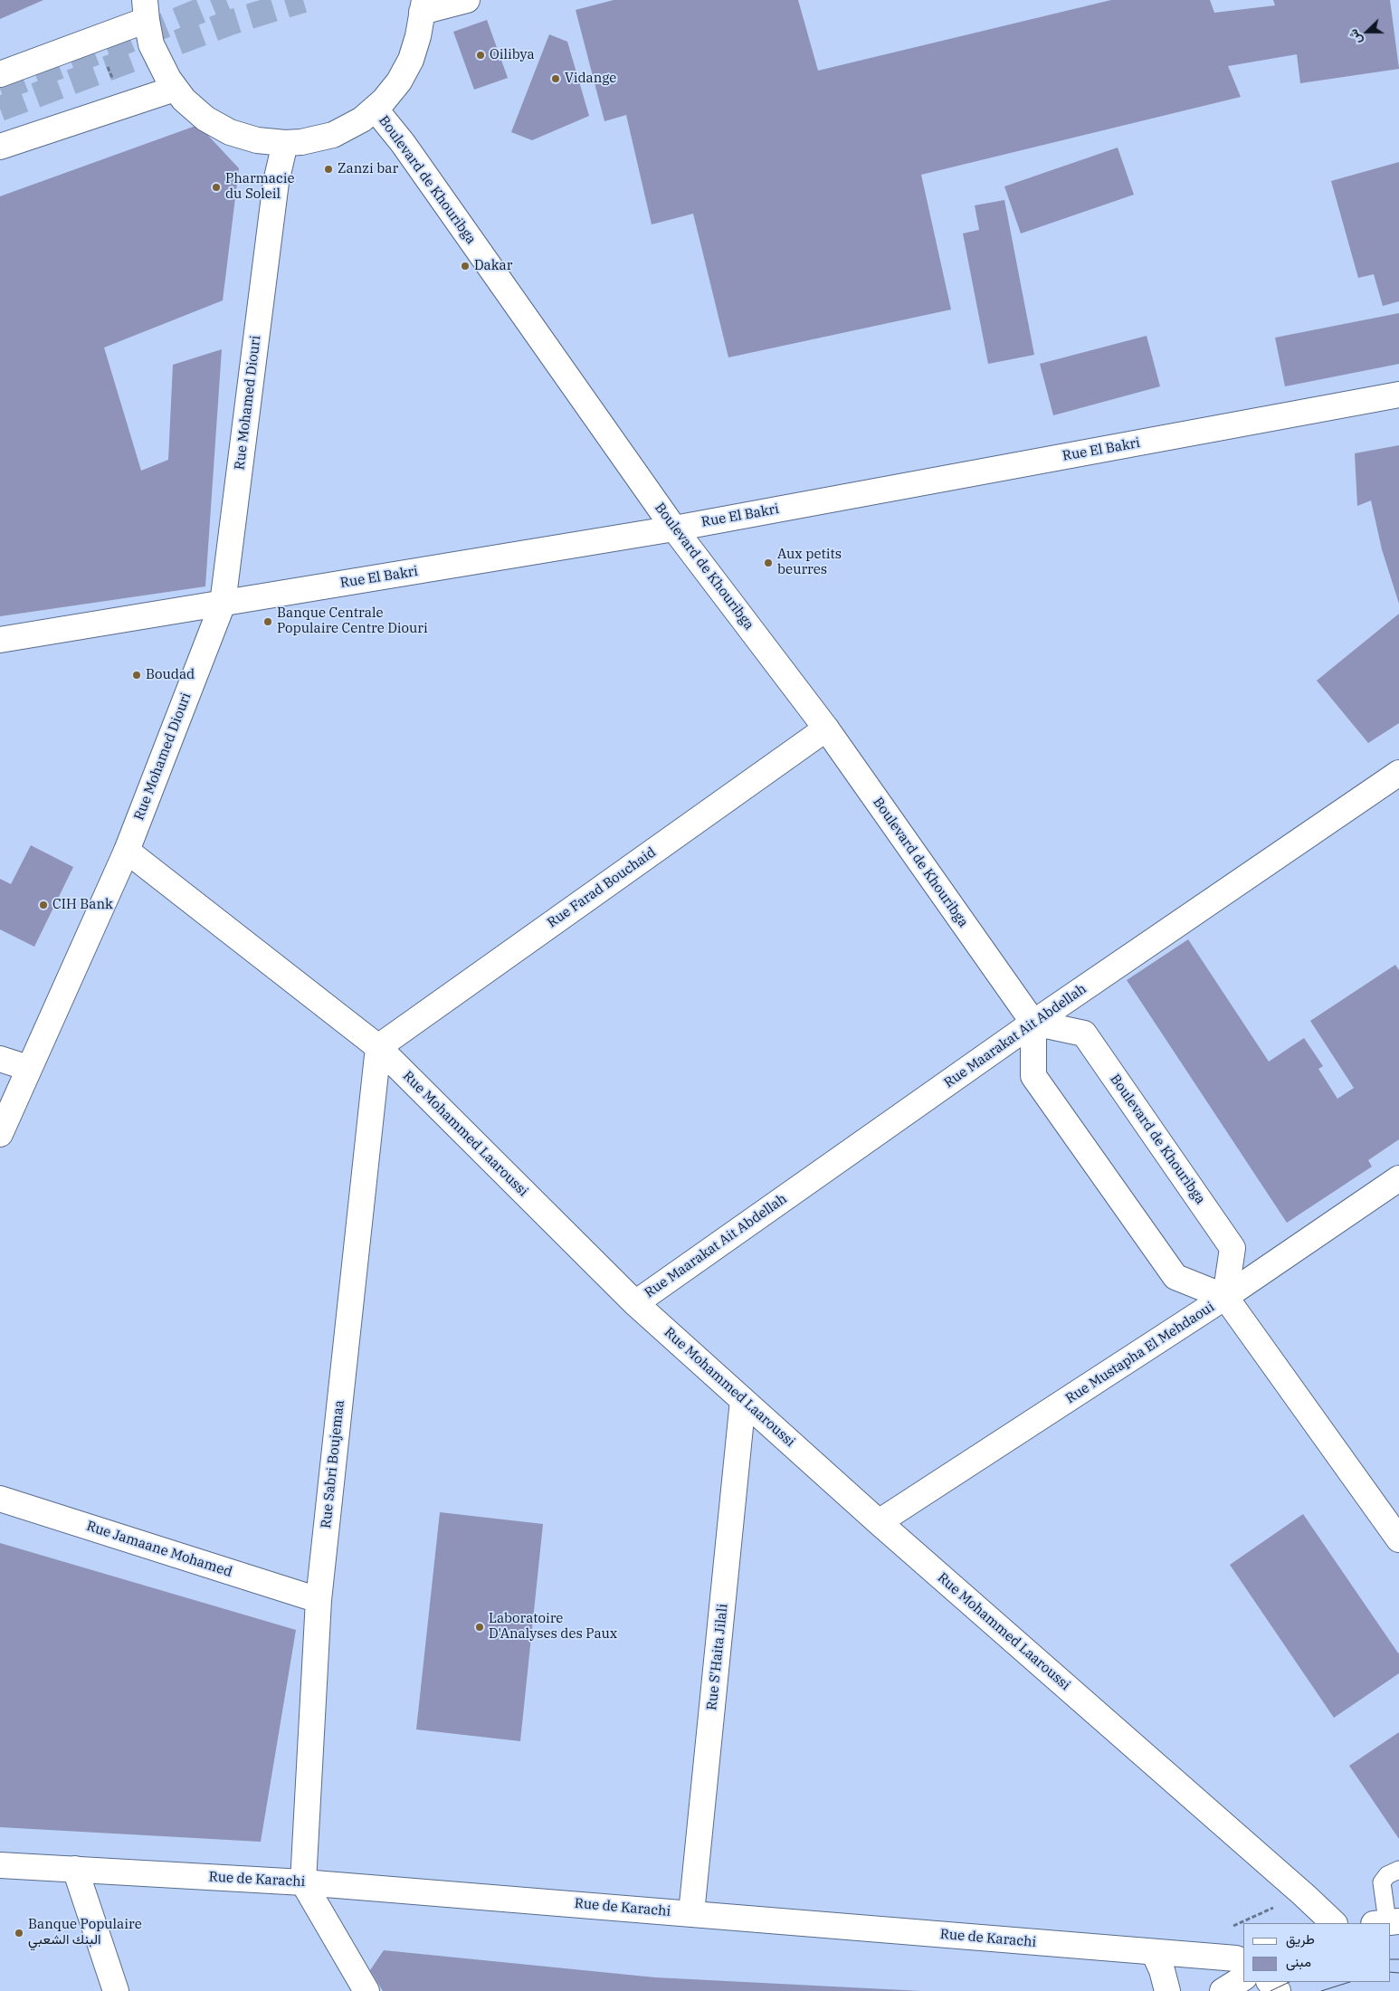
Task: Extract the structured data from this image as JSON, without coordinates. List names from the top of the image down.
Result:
{
  "streets": {
    "street": [
      "Boulevard de Khouribga",
      "Rue Mohamed Diouri",
      "Rue El Bakri",
      "Rue Farad Bouchaid",
      "Rue Maarakat Ait Abdellah",
      "Rue Mohammed Laaroussi",
      "Rue Mustapha El Mehdaoui",
      "Rue Sabri Boujemaa",
      "Rue Jamaane Mohamed",
      "Rue S'Haita Jilali",
      "Rue de Karachi"
    ]
  },
  "crossings": [
    ["Boulevard de Khouribga", "Rue El Bakri"],
    ["Boulevard de Khouribga", "Rue Farad Bouchaid"],
    ["Boulevard de Khouribga", "Rue Maarakat Ait Abdellah"],
    ["Boulevard de Khouribga", "Rue Mustapha El Mehdaoui"],
    ["Rue Mohamed Diouri", "Rue El Bakri"],
    ["Rue Mohamed Diouri", "Rue Mohammed Laaroussi"],
    ["Rue Farad Bouchaid", "Rue Mohammed Laaroussi"],
    ["Rue Farad Bouchaid", "Rue Sabri Boujemaa"],
    ["Rue Maarakat Ait Abdellah", "Rue Mohammed Laaroussi"],
    ["Rue Mohammed Laaroussi", "Rue Mustapha El Mehdaoui"],
    ["Rue Mohammed Laaroussi", "Rue Sabri Boujemaa"],
    ["Rue Mohammed Laaroussi", "Rue S'Haita Jilali"],
    ["Rue Sabri Boujemaa", "Rue Jamaane Mohamed"],
    ["Rue Sabri Boujemaa", "Rue de Karachi"],
    ["Rue S'Haita Jilali", "Rue de Karachi"]
  ],
  "places": [
    "Oilibya",
    "Vidange",
    "Zanzi bar",
    "Pharmacie du Soleil",
    "Dakar",
    "Aux petits beurres",
    "Banque Centrale Populaire Centre Diouri",
    "Boudad",
    "CIH Bank",
    "Laboratoire D'Analyses des Paux",
    "Banque Populaire البنك الشعبي"
  ],
  "legend": ["طريق", "مبنى"],
  "north": "left"
}
